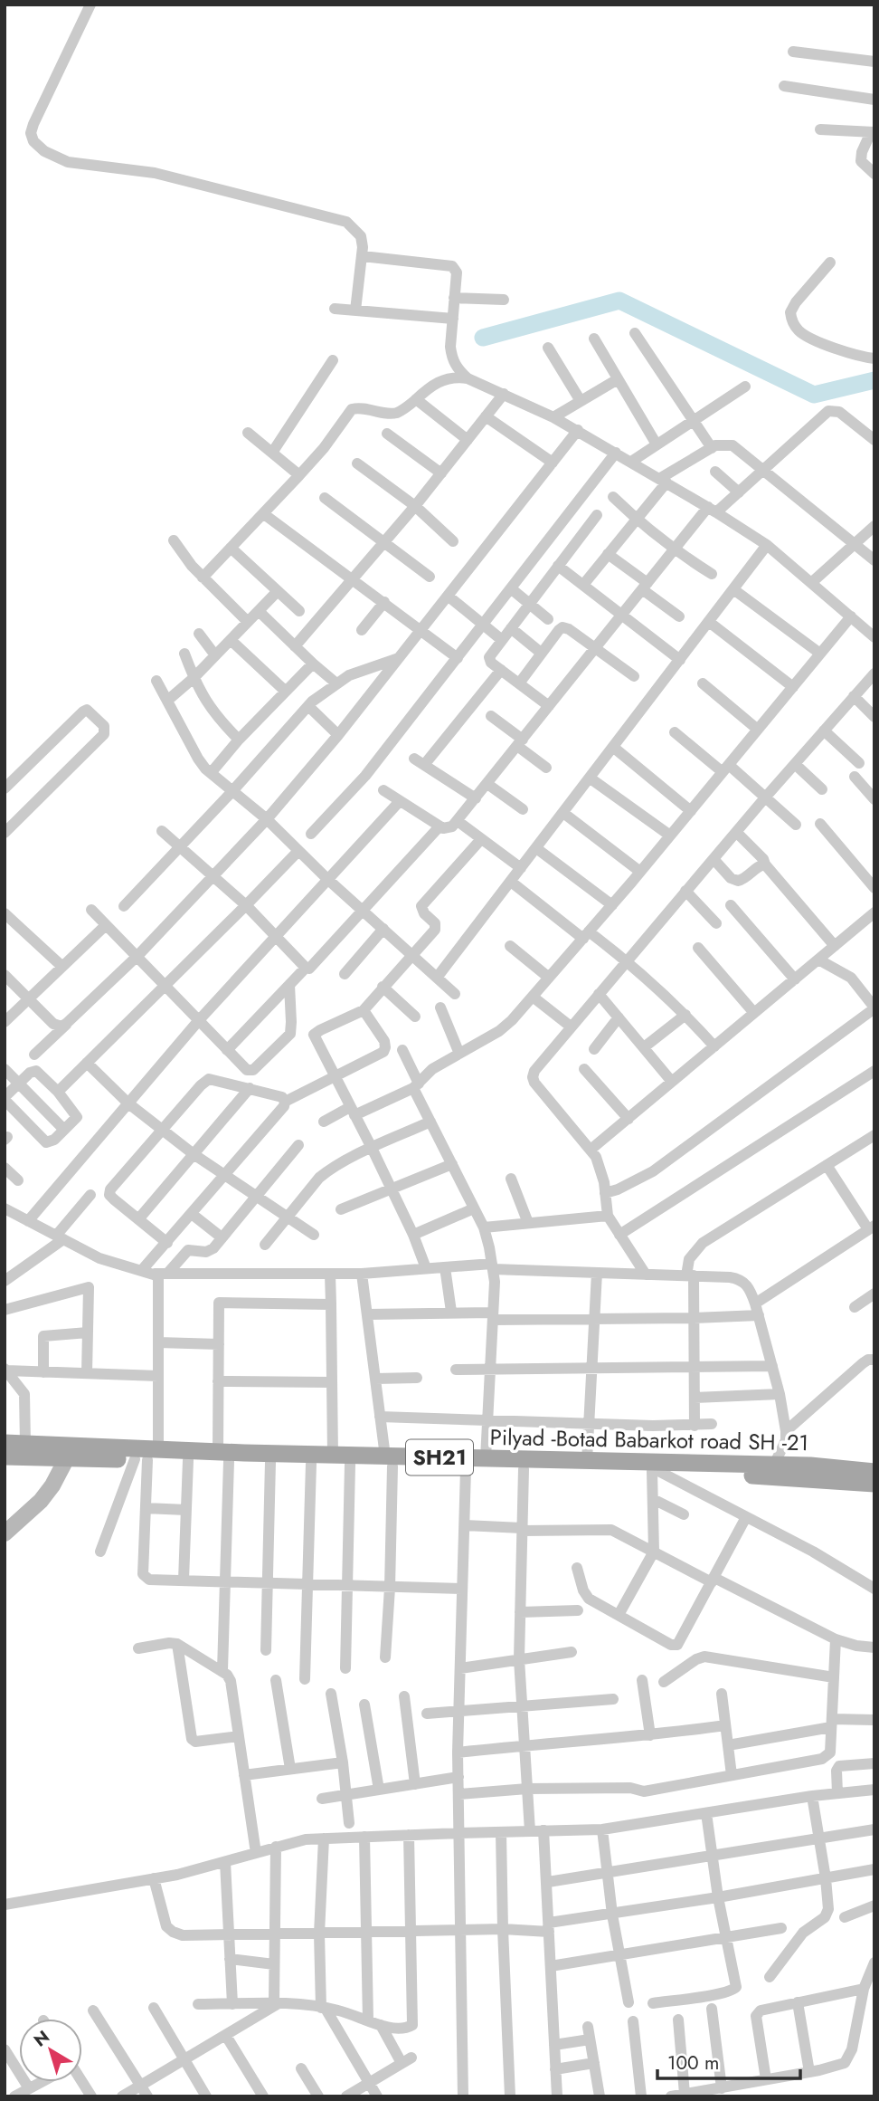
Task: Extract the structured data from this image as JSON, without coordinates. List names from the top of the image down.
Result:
{
  "streets": {
    "main road": ["Pilyad -Botad Babarkot road SH -21", "SH21"]
  },
  "scale_bar": "100 m",
  "north": "top left"
}
